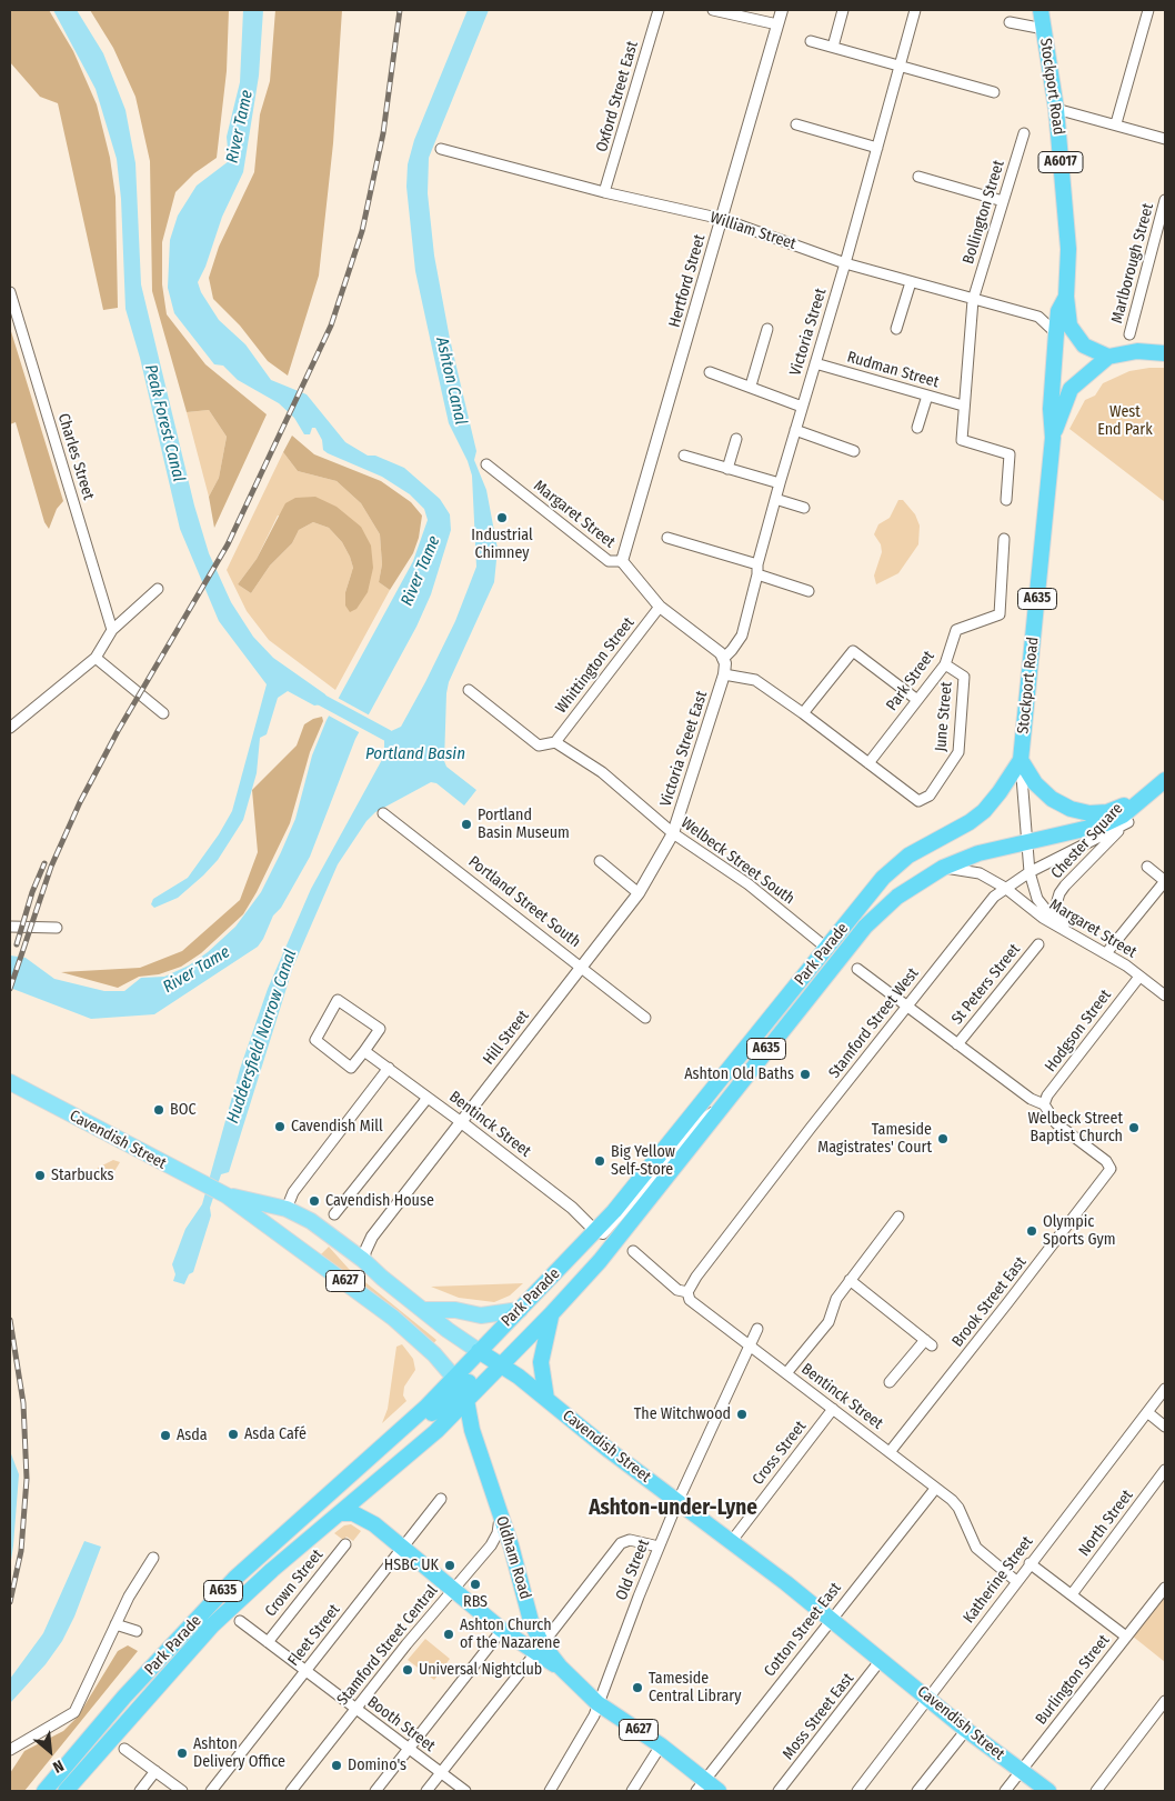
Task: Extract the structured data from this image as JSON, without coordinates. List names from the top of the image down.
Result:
{
  "streets": {
    "highway": [
      "Stockport Road",
      "A6017",
      "A635",
      "Park Parade",
      "Cavendish Street",
      "A627",
      "Oldham Road"
    ],
    "street": [
      "Oxford Street East",
      "Bollington Street",
      "William Street",
      "Marlborough Street",
      "Hertford Street",
      "Victoria Street",
      "Rudman Street",
      "Charles Street",
      "Margaret Street",
      "Whittington Street",
      "Park Street",
      "June Street",
      "Victoria Street East",
      "Chester Square",
      "Welbeck Street South",
      "Portland Street South",
      "St Peters Street",
      "Stamford Street West",
      "Hodgson Street",
      "Hill Street",
      "Bentinck Street",
      "Brook Street East",
      "Cross Street",
      "North Street",
      "Old Street",
      "Katherine Street",
      "Crown Street",
      "Cotton Street East",
      "Fleet Street",
      "Stamford Street Central",
      "Burlington Street",
      "Moss Street East",
      "Booth Street"
    ]
  },
  "crossings": [
    ["Stockport Road", "William Street"],
    ["Stockport Road", "Margaret Street"],
    ["Stockport Road", "A635"],
    ["Stockport Road", "Chester Square"],
    ["Stockport Road", "Park Parade"],
    ["Stockport Road", "Stamford Street West"],
    ["Oxford Street East", "William Street"],
    ["Bollington Street", "William Street"],
    ["William Street", "Hertford Street"],
    ["William Street", "Victoria Street"],
    ["Hertford Street", "Margaret Street"],
    ["Victoria Street", "Rudman Street"],
    ["Victoria Street", "Margaret Street"],
    ["Margaret Street", "Whittington Street"],
    ["Margaret Street", "Chester Square"],
    ["Margaret Street", "Park Parade"],
    ["Margaret Street", "Stamford Street West"],
    ["Margaret Street", "Hodgson Street"],
    ["A635", "Chester Square"],
    ["A635", "Park Parade"],
    ["Whittington Street", "Welbeck Street South"],
    ["Park Street", "June Street"],
    ["Victoria Street East", "Welbeck Street South"],
    ["Victoria Street East", "Hill Street"],
    ["Chester Square", "Stamford Street West"],
    ["Welbeck Street South", "Park Parade"],
    ["Welbeck Street South", "Hill Street"],
    ["Portland Street South", "Hill Street"],
    ["Park Parade", "Bentinck Street"],
    ["Park Parade", "Cavendish Street"],
    ["Park Parade", "A627"],
    ["Park Parade", "Oldham Road"],
    ["Stamford Street West", "Bentinck Street"],
    ["Hodgson Street", "Brook Street East"],
    ["Hill Street", "Bentinck Street"],
    ["Hill Street", "Cavendish Street"],
    ["Bentinck Street", "Brook Street East"],
    ["Bentinck Street", "Cross Street"],
    ["Bentinck Street", "Old Street"],
    ["Bentinck Street", "Katherine Street"],
    ["Bentinck Street", "Cotton Street East"],
    ["Cavendish Street", "Cross Street"],
    ["Cavendish Street", "Oldham Road"],
    ["Cavendish Street", "Old Street"],
    ["Cavendish Street", "Katherine Street"],
    ["Cavendish Street", "Cotton Street East"],
    ["Cavendish Street", "Burlington Street"],
    ["Cavendish Street", "Moss Street East"],
    ["A627", "Oldham Road"],
    ["A627", "Old Street"],
    ["A627", "Cotton Street East"],
    ["A627", "Fleet Street"],
    ["A627", "Stamford Street Central"],
    ["Oldham Road", "Stamford Street Central"],
    ["Crown Street", "Booth Street"],
    ["Fleet Street", "Booth Street"],
    ["Stamford Street Central", "Booth Street"]
  ],
  "districts": ["Ashton-under-Lyne"],
  "water": [
    "River Tame",
    "Ashton Canal",
    "Peak Forest Canal",
    "Portland Basin",
    "Huddersfield Narrow Canal"
  ],
  "parks": ["West End Park"],
  "places": [
    "Industrial Chimney",
    "Portland Basin Museum",
    "Ashton Old Baths",
    "BOC",
    "Cavendish Mill",
    "Welbeck Street Baptist Church",
    "Tameside Magistrates' Court",
    "Big Yellow Self-Store",
    "Starbucks",
    "Cavendish House",
    "Olympic Sports Gym",
    "The Witchwood",
    "Asda Café",
    "Asda",
    "HSBC UK",
    "RBS",
    "Ashton Church of the Nazarene",
    "Universal Nightclub",
    "Tameside Central Library",
    "Ashton Delivery Office",
    "Domino's"
  ],
  "north": "bottom right"
}
